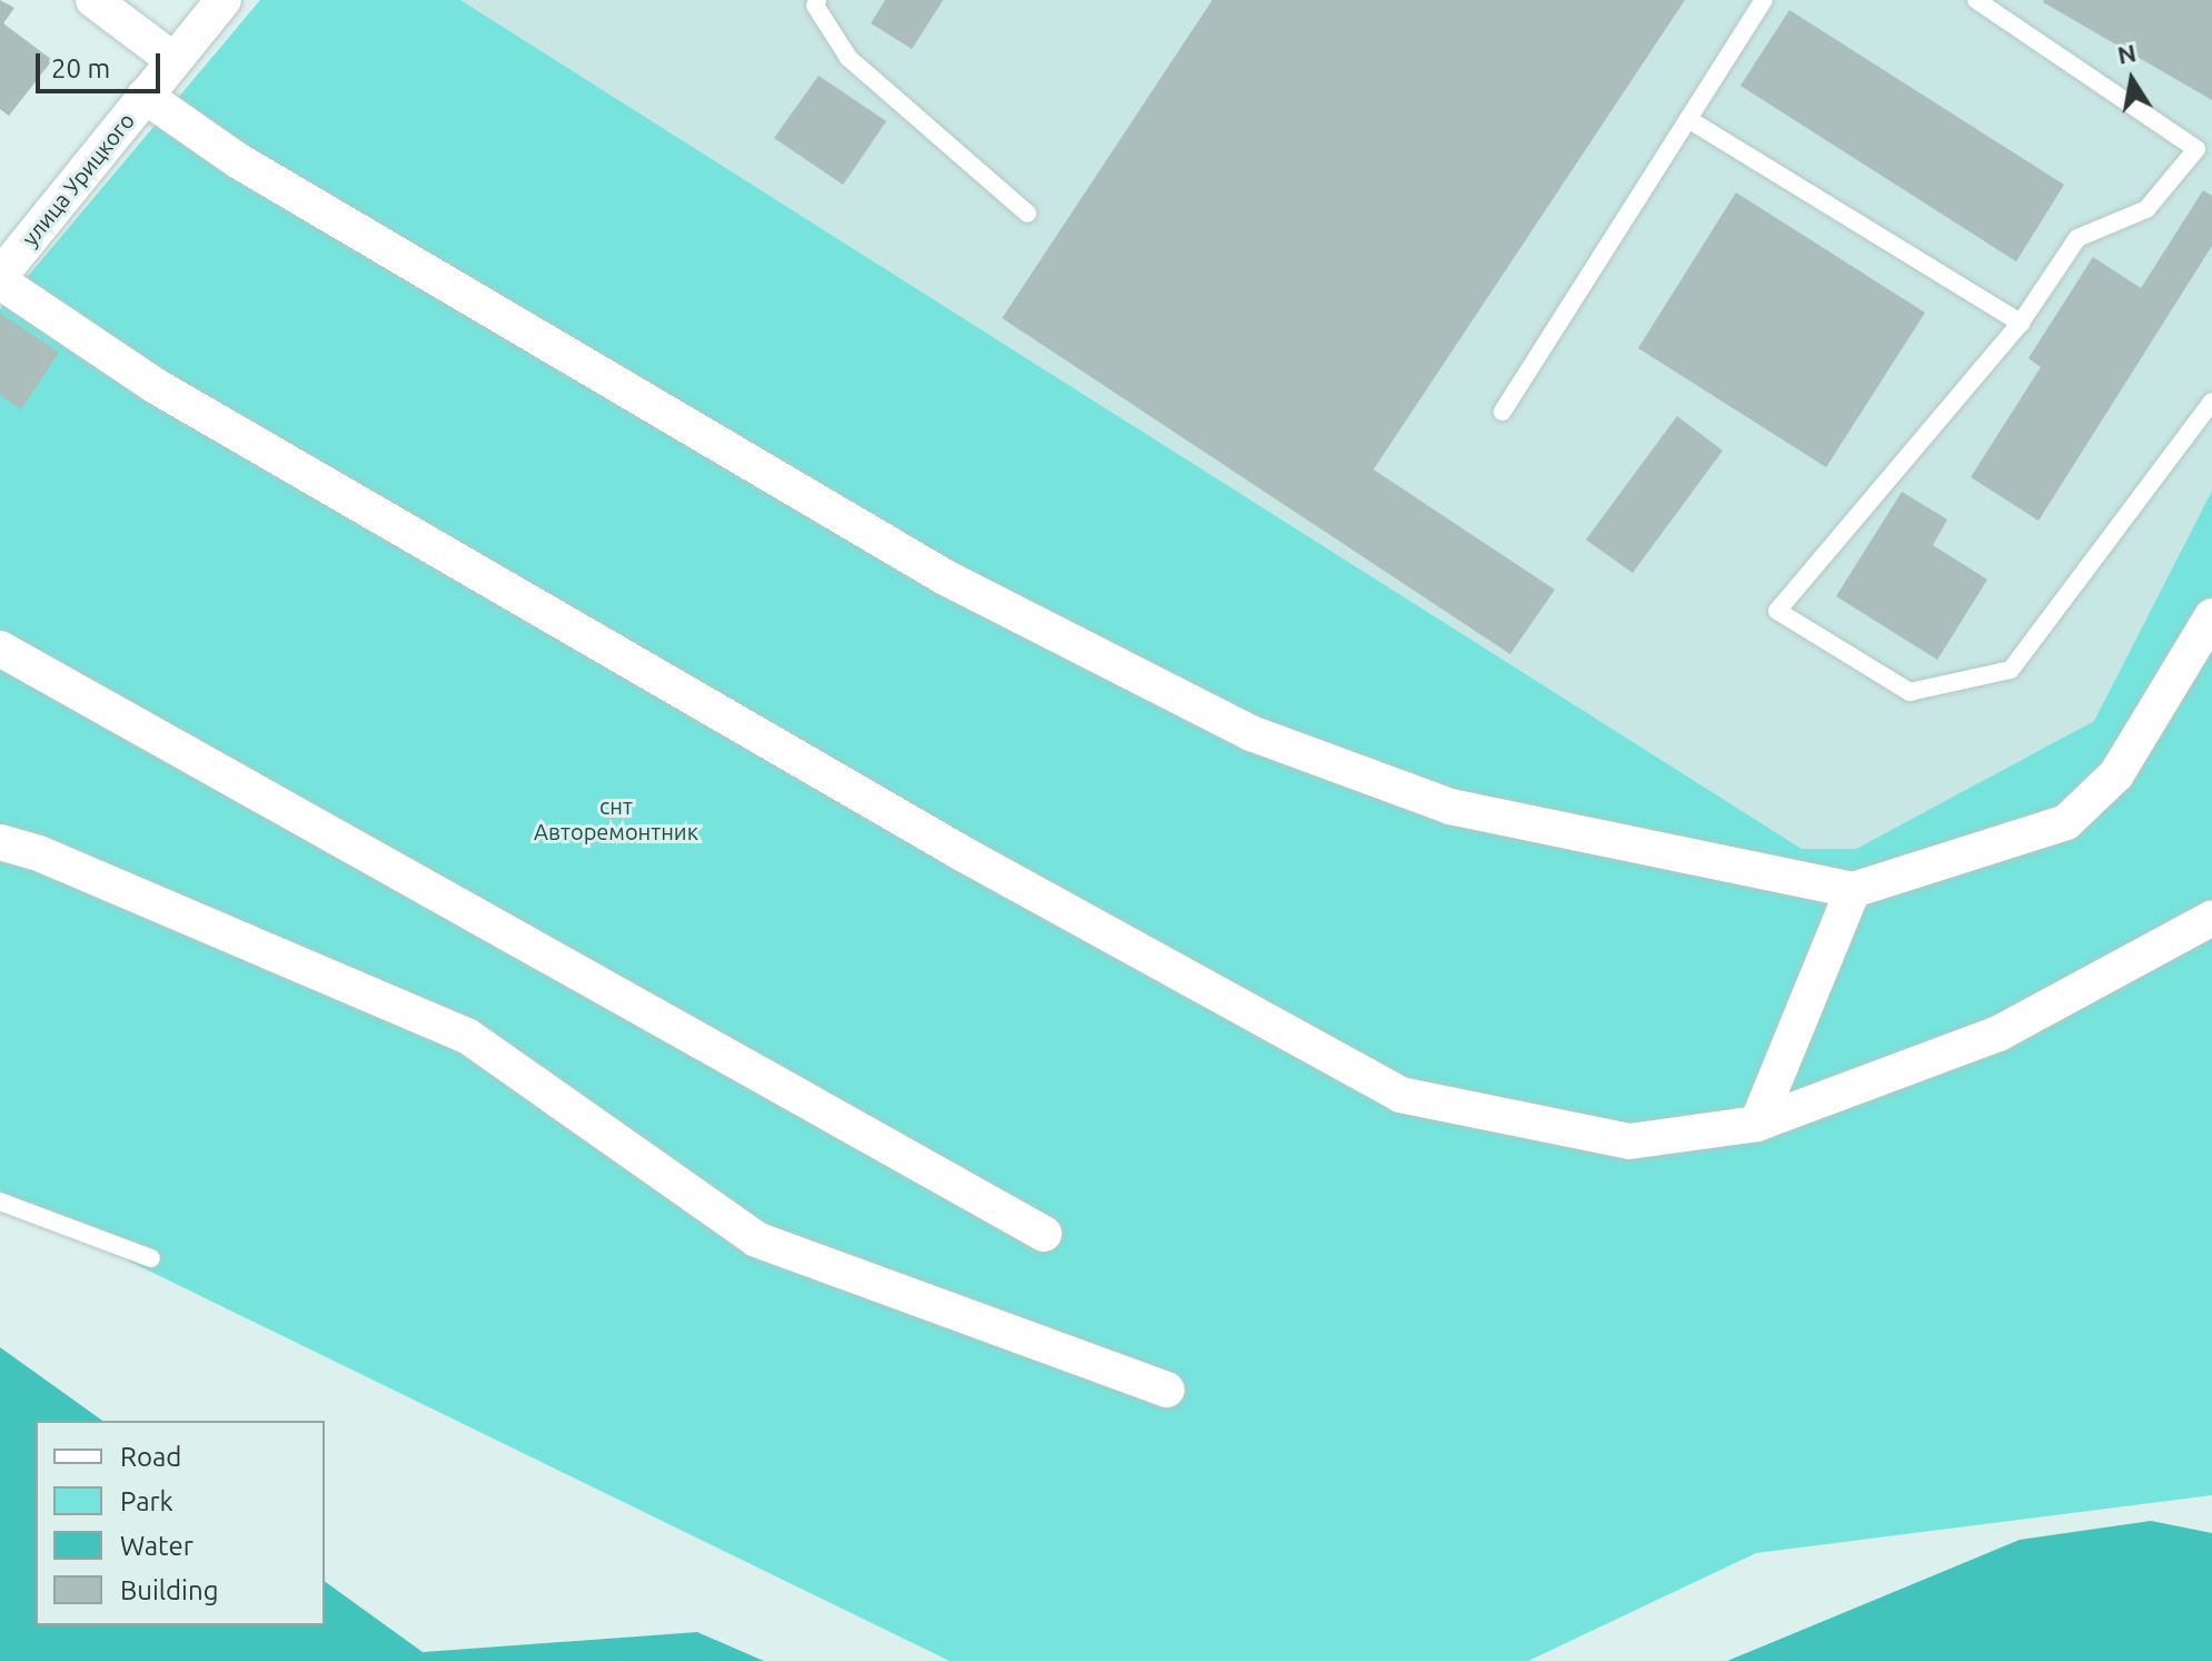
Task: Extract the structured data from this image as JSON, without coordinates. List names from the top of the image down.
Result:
{
  "streets": {
    "street": ["улица Урицкого"]
  },
  "parks": ["снт Авторемонтник"],
  "legend": [
    "Road",
    "Park",
    "Water",
    "Building"
  ],
  "scale_bar": "20 m",
  "north": "top"
}
